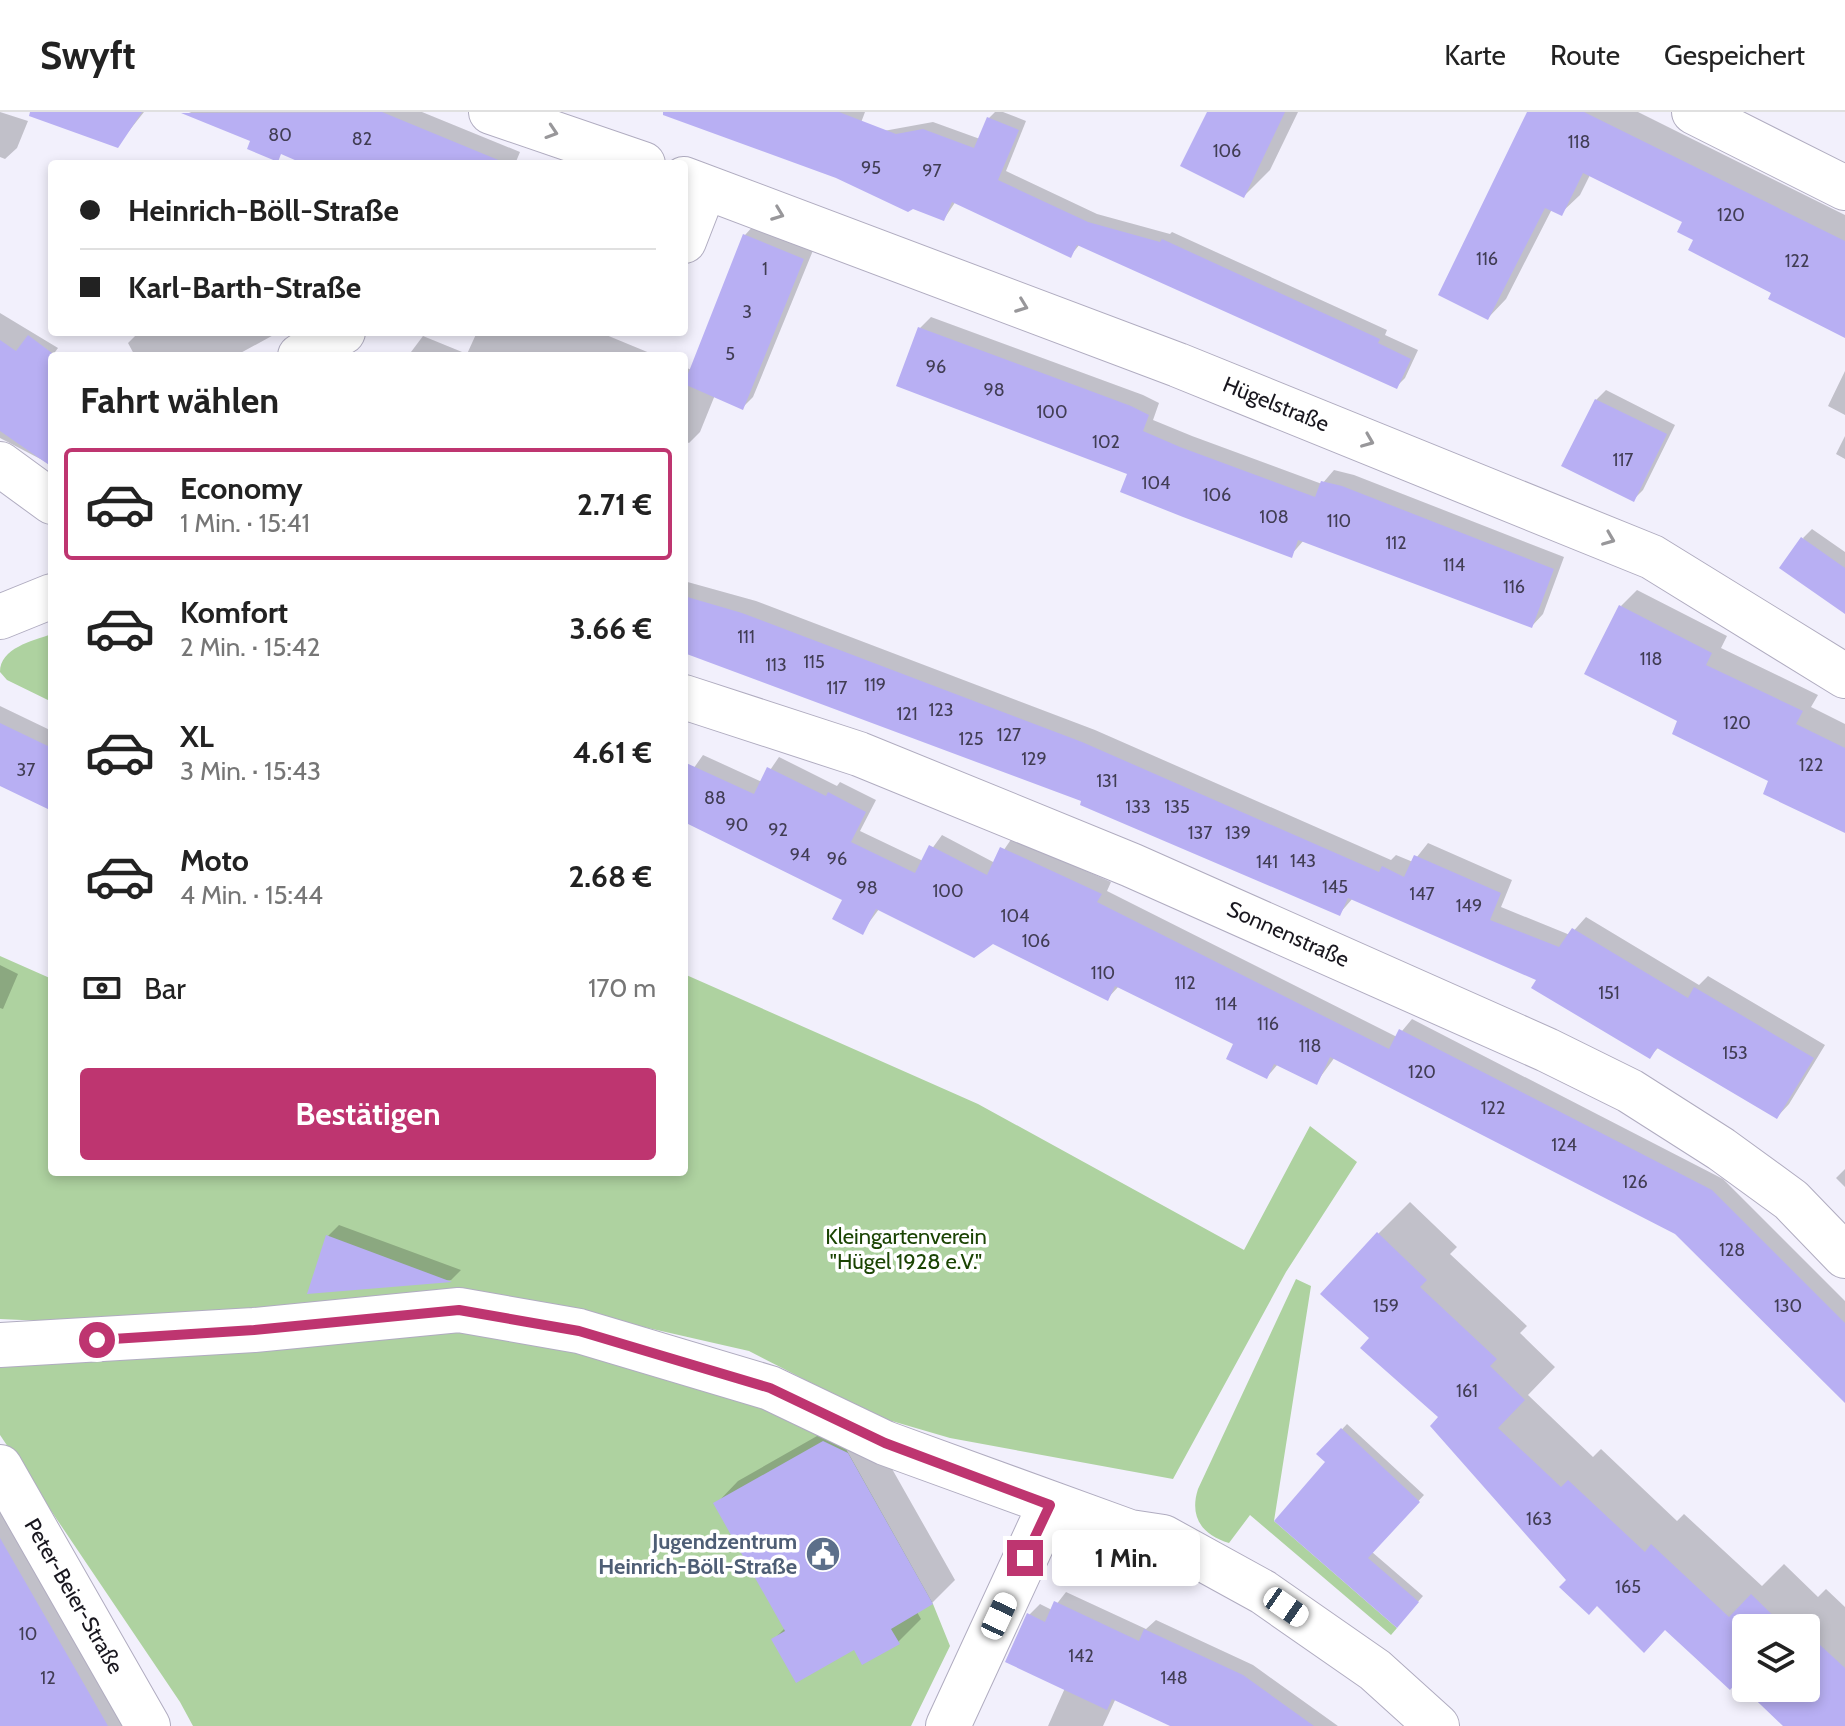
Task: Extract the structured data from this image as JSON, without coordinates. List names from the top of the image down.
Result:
{
  "streets": {
    "street": ["Hügelstraße", "Sonnenstraße", "Peter-Beier-Straße"]
  },
  "one_way": ["Hügelstraße"],
  "parks": ["Kleingartenverein \"Hügel 1928 e.V.\""],
  "places": {
    "public building": ["Jugendzentrum Heinrich-Böll-Straße"]
  },
  "house_numbers": [
    "80",
    "82",
    "118",
    "106",
    "95",
    "97",
    "120",
    "116",
    "122",
    "1",
    "3",
    "5",
    "96",
    "98",
    "100",
    "102",
    "117",
    "104",
    "106",
    "108",
    "110",
    "112",
    "114",
    "116",
    "111",
    "118",
    "115",
    "113",
    "119",
    "117",
    "123",
    "121",
    "120",
    "127",
    "125",
    "129",
    "122",
    "37",
    "131",
    "88",
    "133",
    "135",
    "90",
    "92",
    "137",
    "139",
    "94",
    "96",
    "143",
    "141",
    "145",
    "98",
    "100",
    "147",
    "149",
    "104",
    "106",
    "110",
    "112",
    "151",
    "114",
    "116",
    "118",
    "153",
    "120",
    "122",
    "124",
    "126",
    "128",
    "159",
    "130",
    "161",
    "163",
    "165",
    "10",
    "142",
    "12",
    "148"
  ],
  "page": {
    "header": "Swyft",
    "nav": ["Karte", "Route", "Gespeichert"],
    "banner": ["Heinrich-Böll-Straße", "Karl-Barth-Straße"],
    "heading": "Fahrt wählen",
    "list": [
      {
        "name": "Economy",
        "note": "1 Min. · 15:41",
        "value": "2.71 €"
      },
      {
        "name": "Komfort",
        "note": "2 Min. · 15:42",
        "value": "3.66 €"
      },
      {
        "name": "XL",
        "note": "3 Min. · 15:43",
        "value": "4.61 €"
      },
      {
        "name": "Moto",
        "note": "4 Min. · 15:44",
        "value": "2.68 €"
      }
    ],
    "pay": ["Bar", "170 m"],
    "buttons": "Bestätigen",
    "bubble": "1 Min."
  }
}
